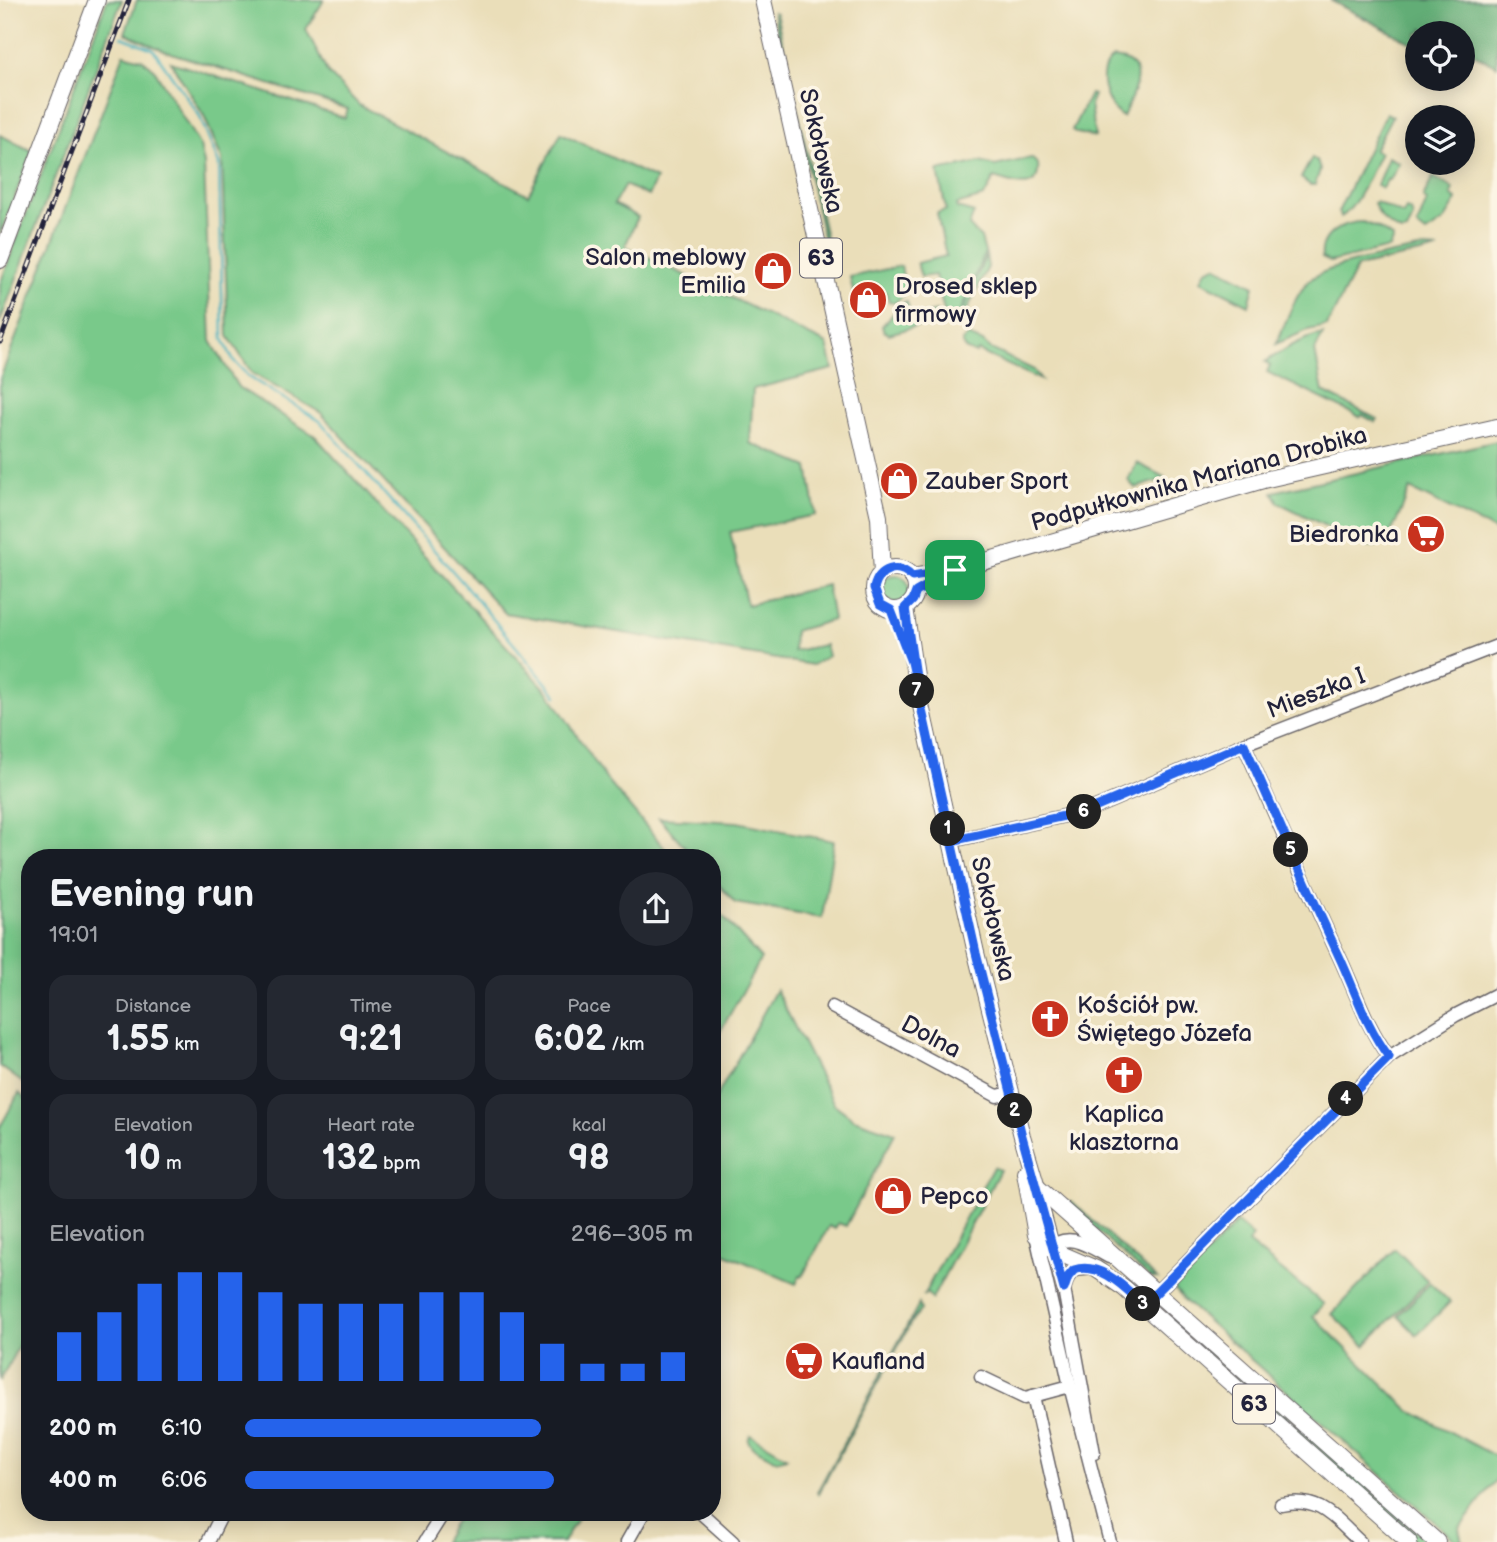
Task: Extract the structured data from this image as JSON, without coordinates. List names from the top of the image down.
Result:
{
  "streets": {
    "main road": ["Sokołowska", "63", "Podpułkownika Mariana Drobika"],
    "street": ["Mieszka I", "Dolna"]
  },
  "crossings": [
    ["Sokołowska", "63"],
    ["Sokołowska", "Podpułkownika Mariana Drobika"],
    ["Sokołowska", "Mieszka I"],
    ["Sokołowska", "Dolna"],
    ["63", "Podpułkownika Mariana Drobika"]
  ],
  "places": {
    "shop": [
      "Salon meblowy Emilia",
      "Drosed sklep firmowy",
      "Zauber Sport",
      "Pepco"
    ],
    "supermarket": ["Biedronka", "Kaufland"],
    "church": ["Kościół pw. Świętego Józefa", "Kaplica klasztorna"]
  },
  "page": {
    "pins": [
      "7",
      "6",
      "1",
      "5",
      "4",
      "2",
      "3"
    ],
    "heading": ["Evening run", "19:01"],
    "stats": [
      ["Distance", "1.55 km"],
      ["Time", "9:21"],
      ["Pace", "6:02 /km"],
      ["Elevation", "10 m"],
      ["Heart rate", "132 bpm"],
      ["kcal", "98"]
    ],
    "chart": ["Elevation", "296–305 m"],
    "list": [
      {
        "name": "200 m",
        "note": "6:10"
      },
      {
        "name": "400 m",
        "note": "6:06"
      }
    ]
  }
}
